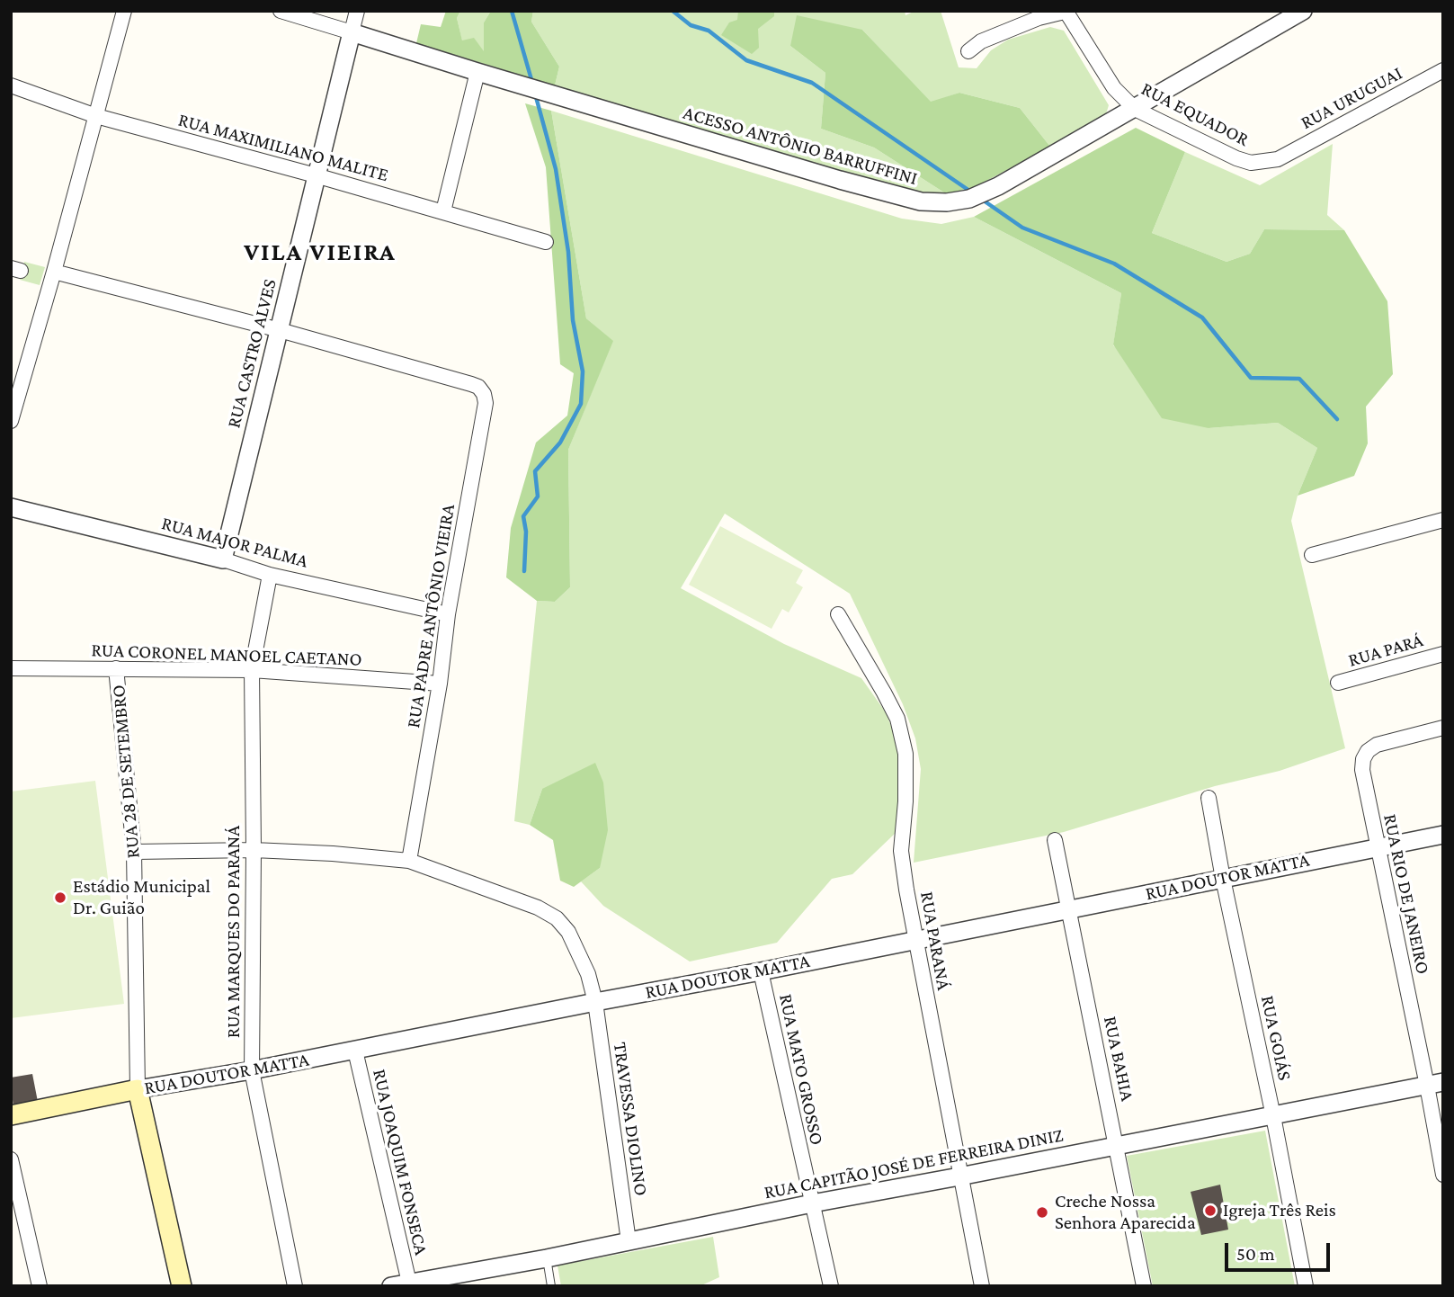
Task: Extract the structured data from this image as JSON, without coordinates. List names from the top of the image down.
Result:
{
  "streets": {
    "main road": ["RUA 28 DE SETEMBRO", "RUA DOUTOR MATTA"],
    "street": [
      "RUA URUGUAI",
      "RUA EQUADOR",
      "ACESSO ANTÔNIO BARRUFFINI",
      "RUA MAXIMILIANO MALITE",
      "RUA CASTRO ALVES",
      "RUA MAJOR PALMA",
      "RUA PADRE ANTÔNIO VIEIRA",
      "RUA PARÁ",
      "RUA CORONEL MANOEL CAETANO",
      "RUA RIO DE JANEIRO",
      "RUA MARQUES DO PARANÁ",
      "RUA PARANÁ",
      "RUA GOIÁS",
      "RUA BAHIA",
      "RUA MATO GROSSO",
      "TRAVESSA DIOLINO",
      "RUA JOAQUIM FONSECA",
      "RUA CAPITÃO JOSÉ DE FERREIRA DINIZ"
    ]
  },
  "crossings": [
    ["RUA URUGUAI", "RUA EQUADOR"],
    ["RUA EQUADOR", "ACESSO ANTÔNIO BARRUFFINI"],
    ["ACESSO ANTÔNIO BARRUFFINI", "RUA CASTRO ALVES"],
    ["RUA MAXIMILIANO MALITE", "RUA CASTRO ALVES"],
    ["RUA CASTRO ALVES", "RUA MAJOR PALMA"],
    ["RUA CASTRO ALVES", "RUA PADRE ANTÔNIO VIEIRA"],
    ["RUA MAJOR PALMA", "RUA PADRE ANTÔNIO VIEIRA"],
    ["RUA MAJOR PALMA", "RUA MARQUES DO PARANÁ"],
    ["RUA PADRE ANTÔNIO VIEIRA", "RUA CORONEL MANOEL CAETANO"],
    ["RUA PADRE ANTÔNIO VIEIRA", "TRAVESSA DIOLINO"],
    ["RUA CORONEL MANOEL CAETANO", "RUA 28 DE SETEMBRO"],
    ["RUA CORONEL MANOEL CAETANO", "RUA MARQUES DO PARANÁ"],
    ["RUA 28 DE SETEMBRO", "RUA DOUTOR MATTA"],
    ["RUA 28 DE SETEMBRO", "TRAVESSA DIOLINO"],
    ["RUA DOUTOR MATTA", "RUA RIO DE JANEIRO"],
    ["RUA DOUTOR MATTA", "RUA MARQUES DO PARANÁ"],
    ["RUA DOUTOR MATTA", "RUA PARANÁ"],
    ["RUA DOUTOR MATTA", "RUA GOIÁS"],
    ["RUA DOUTOR MATTA", "RUA BAHIA"],
    ["RUA DOUTOR MATTA", "RUA MATO GROSSO"],
    ["RUA DOUTOR MATTA", "TRAVESSA DIOLINO"],
    ["RUA DOUTOR MATTA", "RUA JOAQUIM FONSECA"],
    ["RUA RIO DE JANEIRO", "RUA CAPITÃO JOSÉ DE FERREIRA DINIZ"],
    ["RUA MARQUES DO PARANÁ", "TRAVESSA DIOLINO"],
    ["RUA PARANÁ", "RUA CAPITÃO JOSÉ DE FERREIRA DINIZ"],
    ["RUA GOIÁS", "RUA CAPITÃO JOSÉ DE FERREIRA DINIZ"],
    ["RUA BAHIA", "RUA CAPITÃO JOSÉ DE FERREIRA DINIZ"],
    ["RUA MATO GROSSO", "RUA CAPITÃO JOSÉ DE FERREIRA DINIZ"],
    ["TRAVESSA DIOLINO", "RUA CAPITÃO JOSÉ DE FERREIRA DINIZ"],
    ["RUA JOAQUIM FONSECA", "RUA CAPITÃO JOSÉ DE FERREIRA DINIZ"]
  ],
  "districts": ["VILA VIEIRA"],
  "places": ["Estádio Municipal Dr. Guião", "Igreja Três Reis", "Creche Nossa Senhora Aparecida"],
  "scale_bar": "50 m"
}
